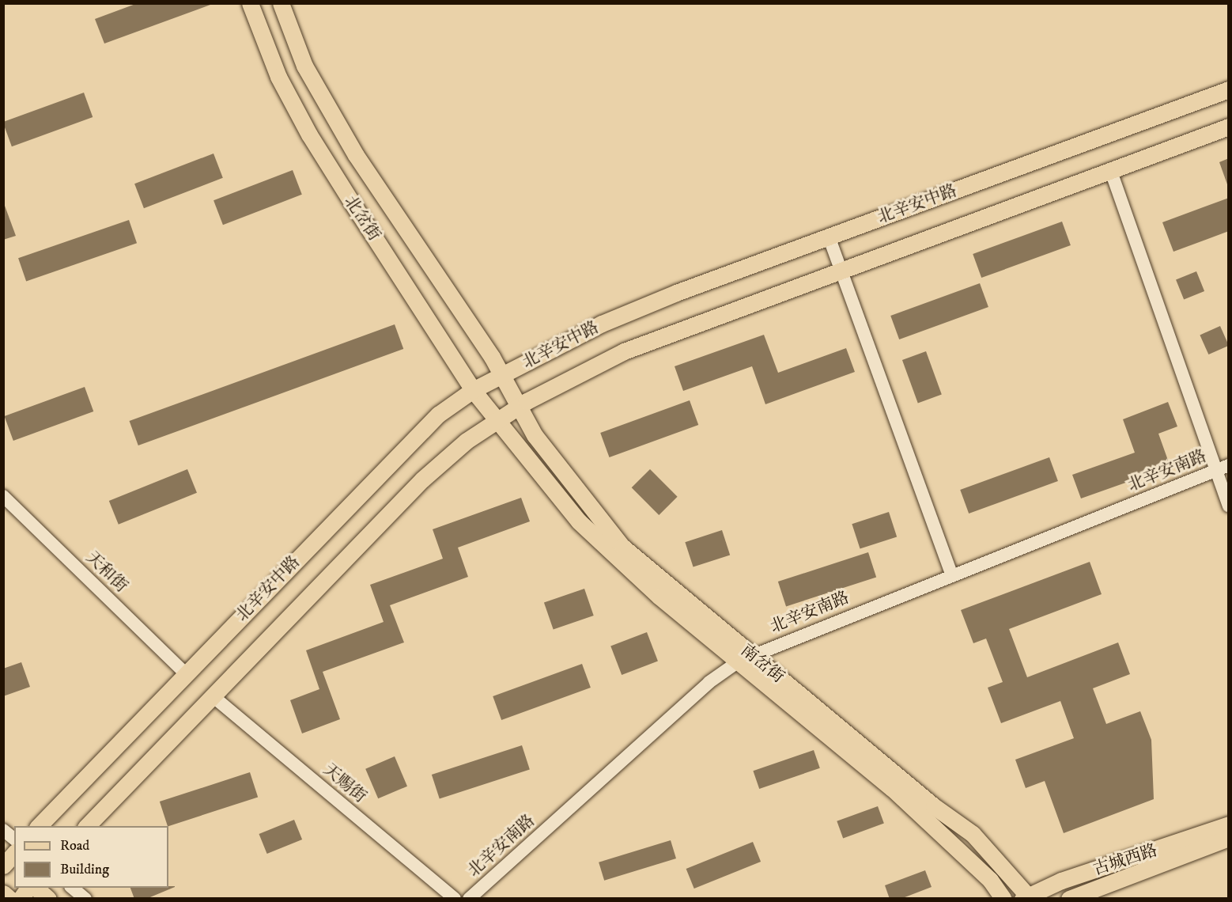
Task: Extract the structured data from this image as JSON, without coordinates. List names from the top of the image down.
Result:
{
  "streets": {
    "main road": [
      "北辛安中路",
      "北岔街",
      "南岔街",
      "古城西路"
    ],
    "street": ["北辛安南路", "天和街", "天赐街"]
  },
  "crossings": [
    ["北辛安中路", "北岔街"],
    ["北辛安中路", "天和街"],
    ["北辛安中路", "南岔街"],
    ["北辛安中路", "天赐街"],
    ["北岔街", "南岔街"],
    ["北辛安南路", "南岔街"],
    ["南岔街", "古城西路"]
  ],
  "legend": ["Road", "Building"]
}
